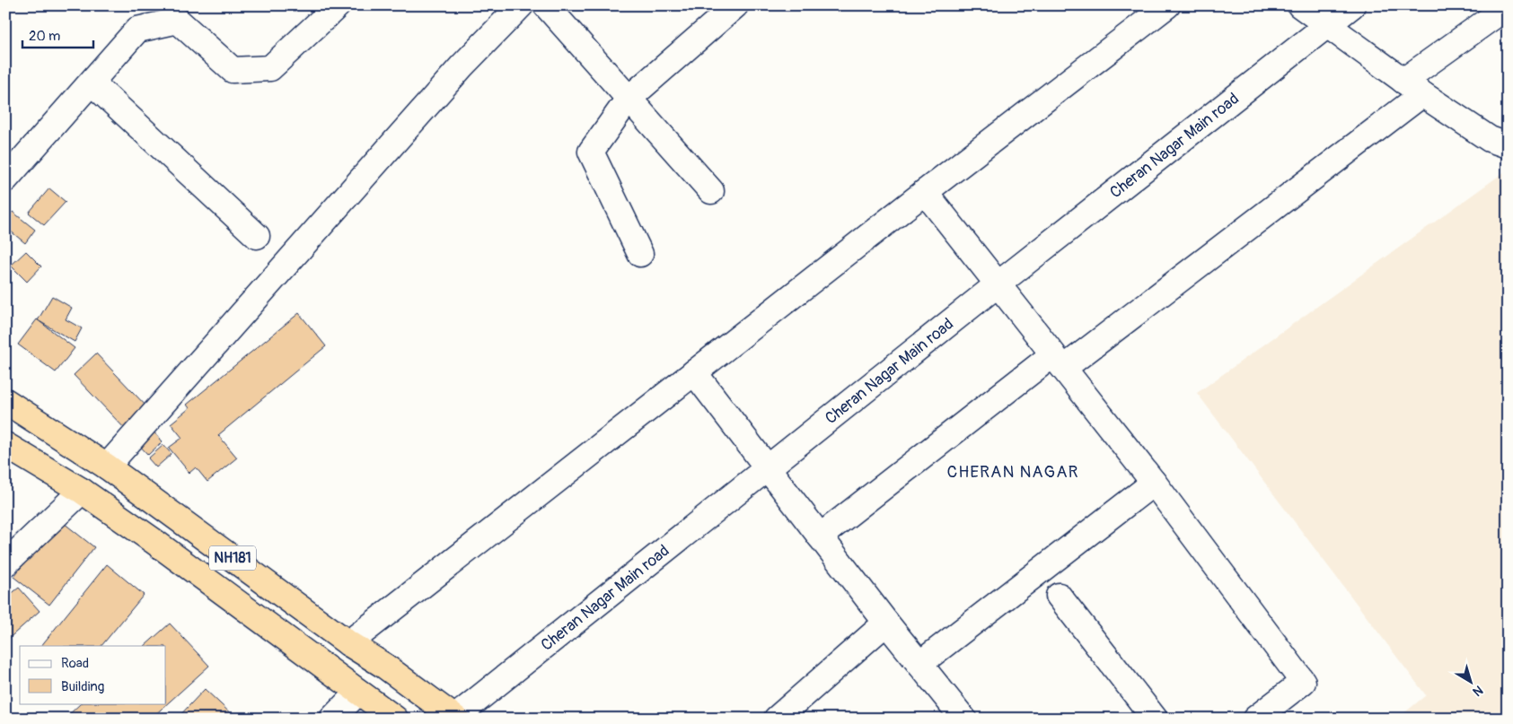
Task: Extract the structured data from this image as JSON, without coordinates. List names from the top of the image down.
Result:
{
  "streets": {
    "highway": ["NH181"],
    "street": ["Cheran Nagar Main road"]
  },
  "crossings": [
    ["Cheran Nagar Main road", "NH181"]
  ],
  "districts": ["CHERAN NAGAR"],
  "legend": ["Road", "Building"],
  "scale_bar": "20 m",
  "north": "bottom right"
}
